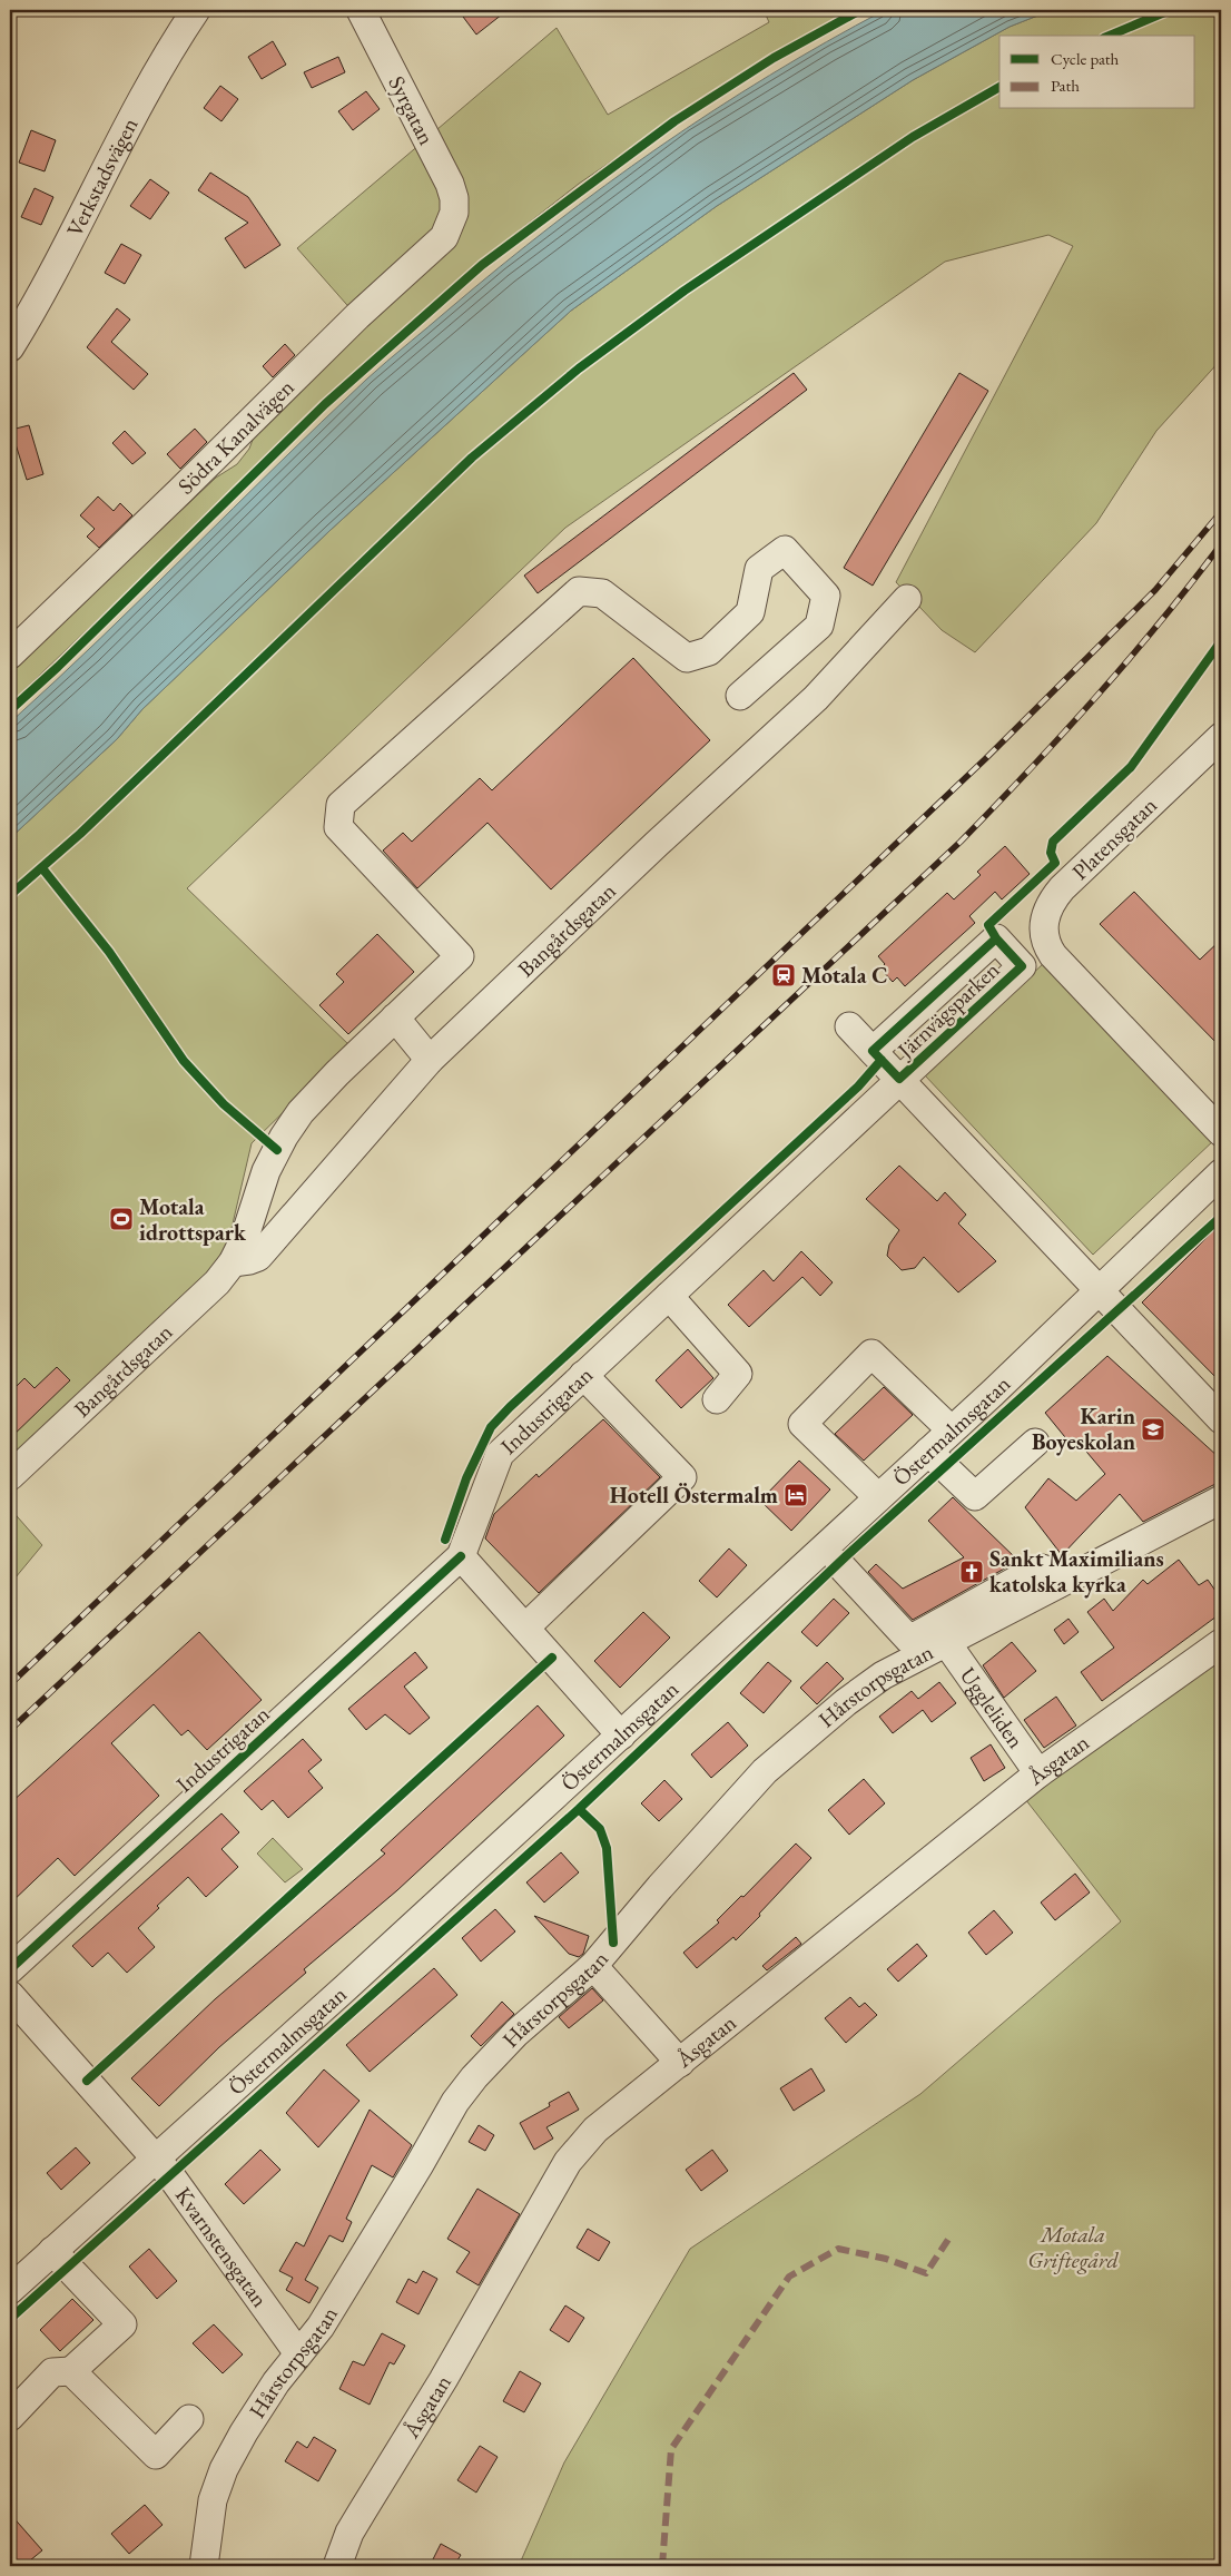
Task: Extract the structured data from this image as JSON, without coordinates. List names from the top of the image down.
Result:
{
  "streets": {
    "street": [
      "Syrgatan",
      "Verkstadsvägen",
      "Södra Kanalvägen",
      "Platensgatan",
      "Bangårdsgatan",
      "Järnvägsparken",
      "Industrigatan",
      "Östermalmsgatan",
      "Hårstorpsgatan",
      "Uggleliden",
      "Åsgatan",
      "Kvarnstensgatan"
    ]
  },
  "crossings": [
    ["Syrgatan", "Södra Kanalvägen"],
    ["Järnvägsparken", "Industrigatan"],
    ["Järnvägsparken", "Östermalmsgatan"],
    ["Östermalmsgatan", "Kvarnstensgatan"],
    ["Hårstorpsgatan", "Uggleliden"],
    ["Hårstorpsgatan", "Kvarnstensgatan"],
    ["Uggleliden", "Åsgatan"]
  ],
  "parks": ["Motala Griftegård"],
  "places": {
    "station": ["Motala C"],
    "sports": ["Motala idrottspark"],
    "school or university": ["Karin Boyeskolan"],
    "hotel": ["Hotell Östermalm"],
    "church": ["Sankt Maximilians katolska kyrka"]
  },
  "legend": ["Cycle path", "Path"]
}
